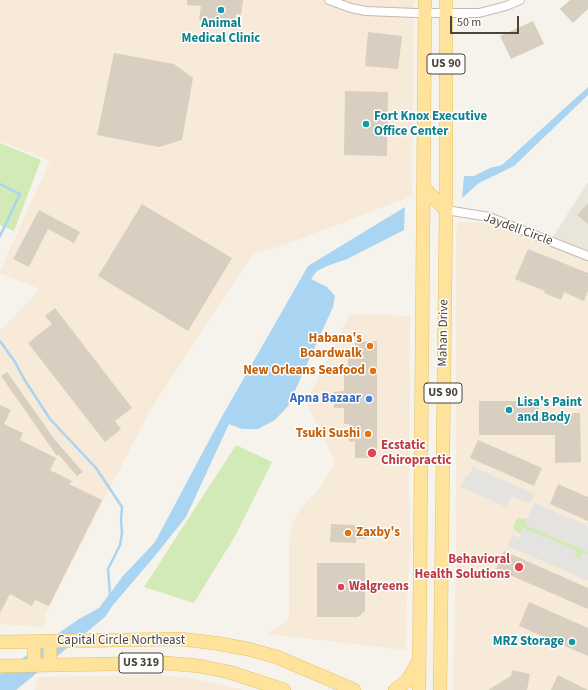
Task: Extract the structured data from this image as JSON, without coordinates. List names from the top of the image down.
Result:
{
  "streets": {
    "main road": [
      "US 90",
      "Mahan Drive",
      "Capital Circle Northeast",
      "US 319"
    ],
    "street": ["Jaydell Circle"]
  },
  "crossings": [
    ["Jaydell Circle", "Mahan Drive"]
  ],
  "places": [
    "Animal Medical Clinic",
    "Fort Knox Executive Office Center",
    "Habana's Boardwalk",
    "New Orleans Seafood",
    "Apna Bazaar",
    "Lisa's Paint and Body",
    "Tsuki Sushi",
    "Ecstatic Chiropractic",
    "Zaxby's",
    "Behavioral Health Solutions",
    "Walgreens",
    "MRZ Storage"
  ],
  "scale_bar": "50 m"
}
